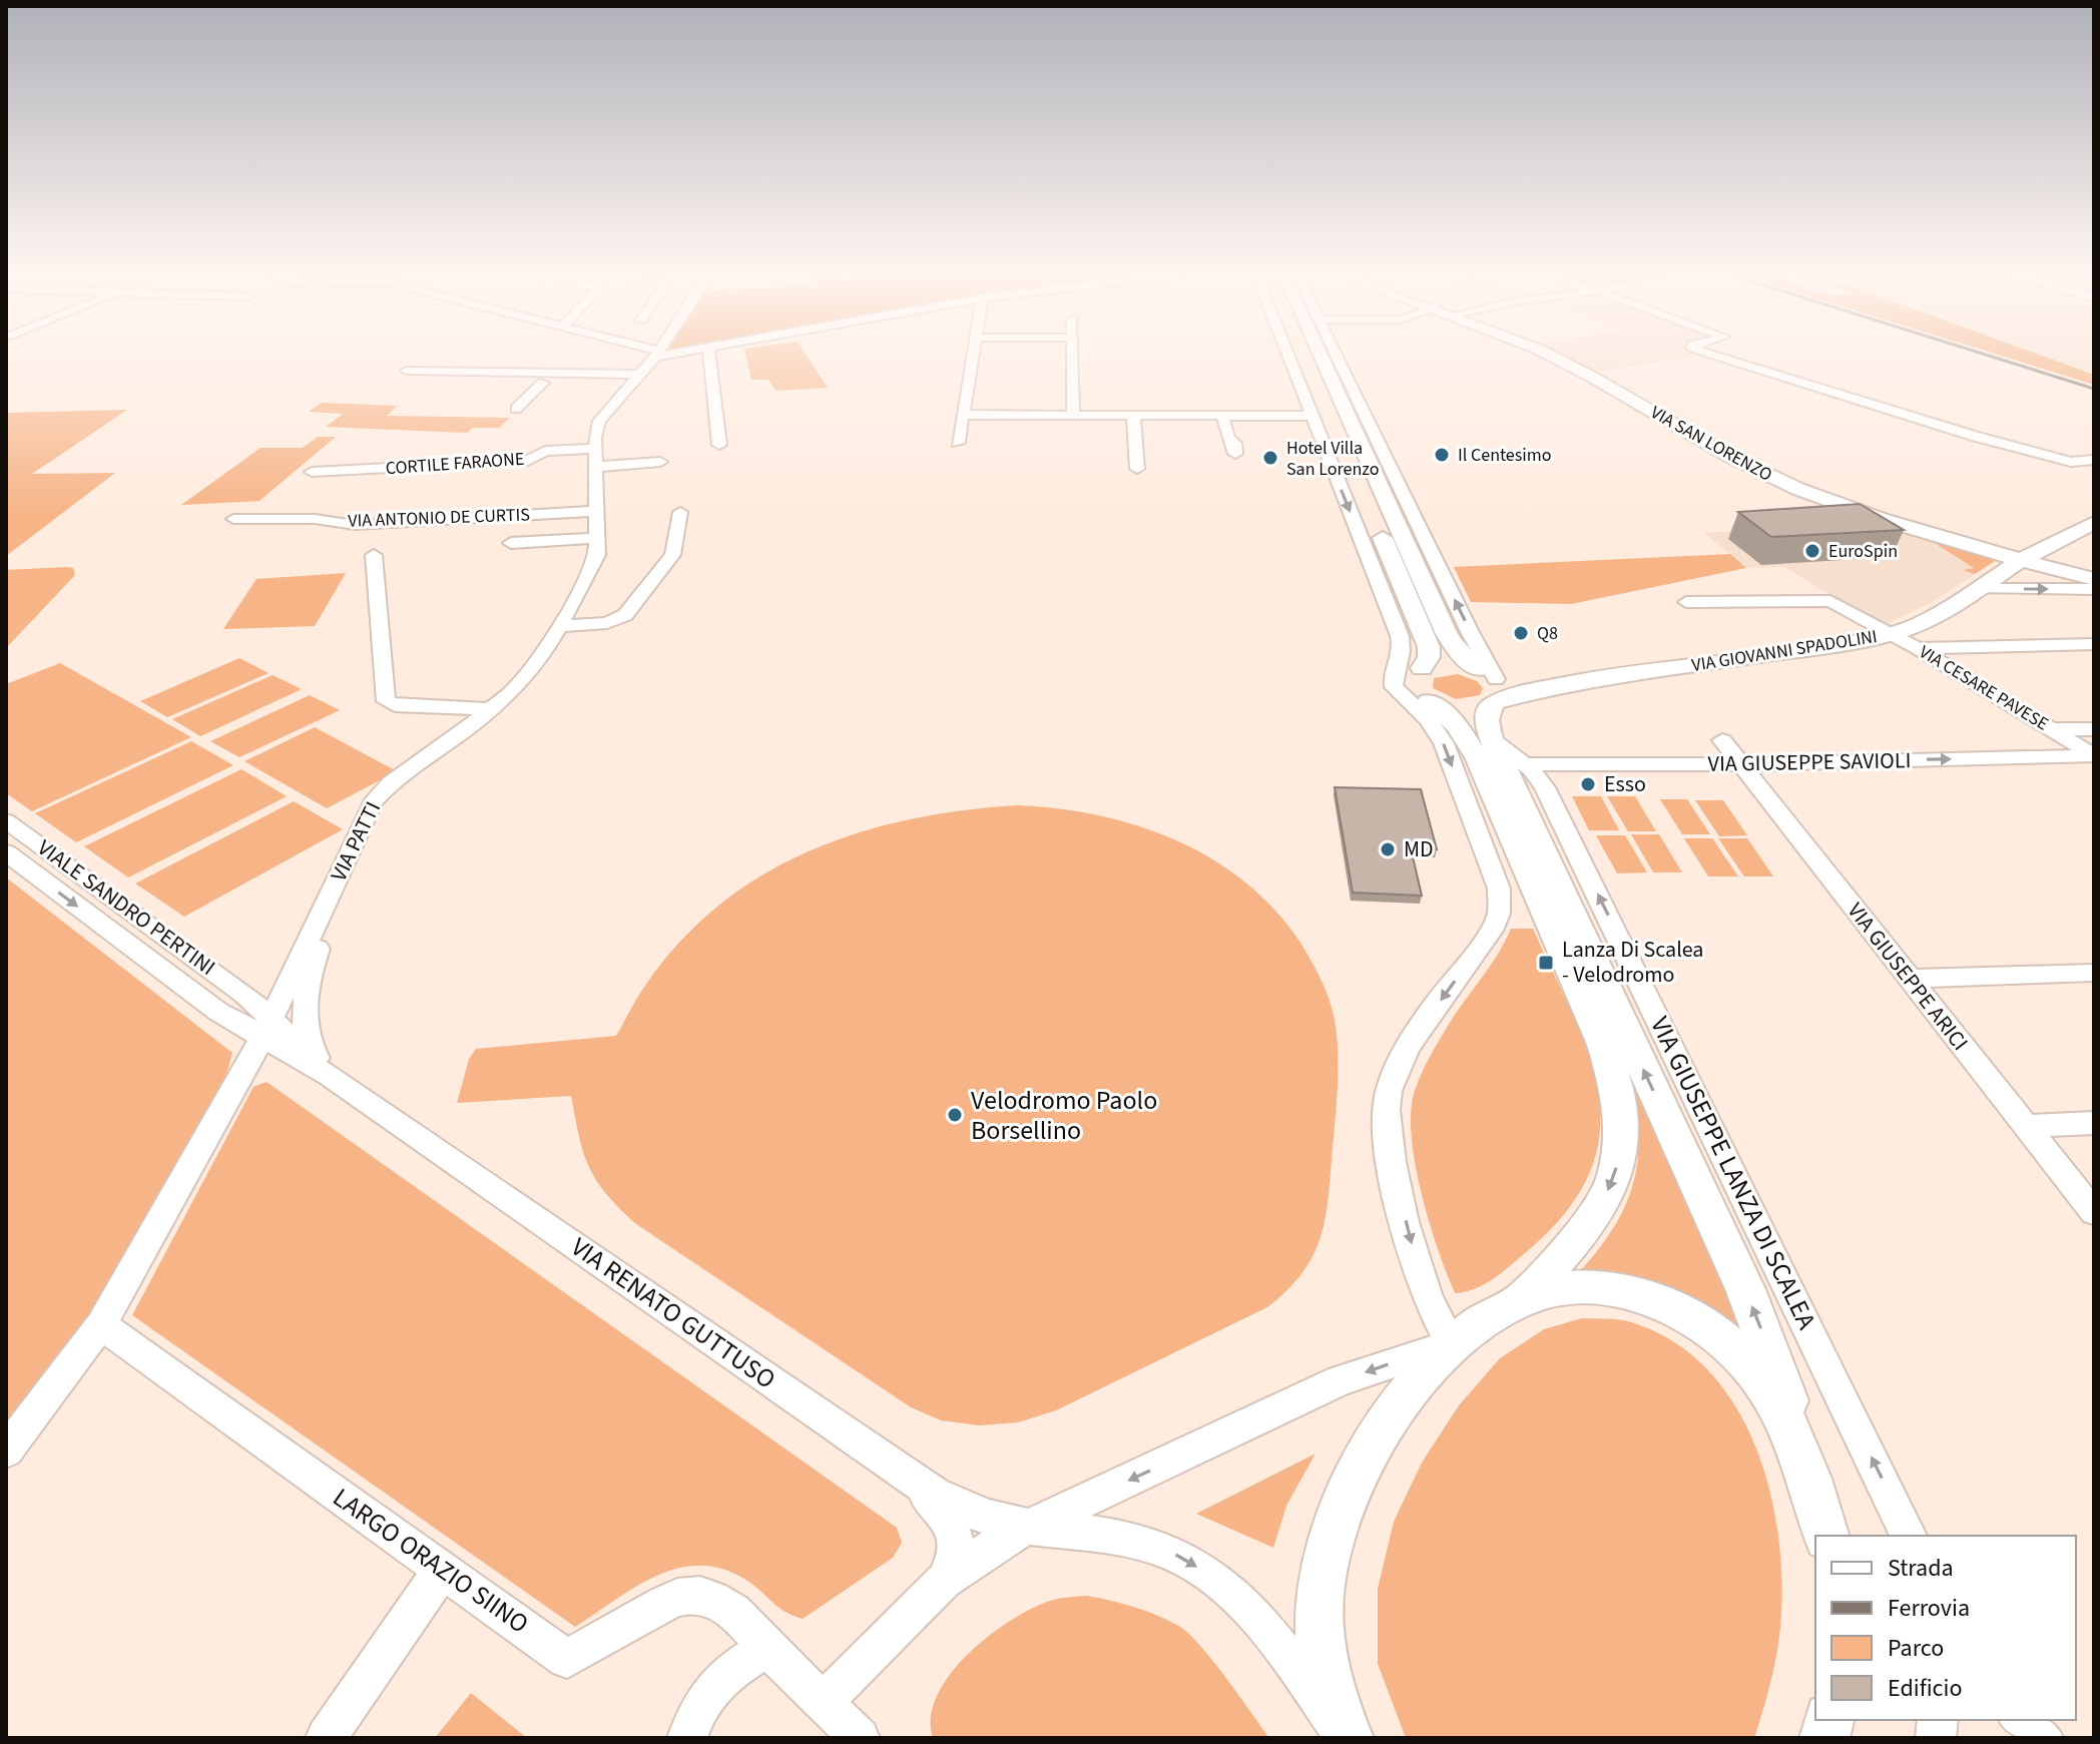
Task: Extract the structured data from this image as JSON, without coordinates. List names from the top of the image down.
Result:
{
  "streets": {
    "street": [
      "VIA SAN LORENZO",
      "CORTILE FARAONE",
      "VIA ANTONIO DE CURTIS",
      "VIA GIOVANNI SPADOLINI",
      "VIA CESARE PAVESE",
      "VIA GIUSEPPE SAVIOLI",
      "VIA PATTI",
      "VIALE SANDRO PERTINI",
      "VIA GIUSEPPE ARICI",
      "VIA GIUSEPPE LANZA DI SCALEA",
      "VIA RENATO GUTTUSO",
      "LARGO ORAZIO SIINO"
    ]
  },
  "crossings": [
    ["VIA SAN LORENZO", "VIA GIOVANNI SPADOLINI"],
    ["CORTILE FARAONE", "VIA PATTI"],
    ["VIA ANTONIO DE CURTIS", "VIA PATTI"],
    ["VIA GIOVANNI SPADOLINI", "VIA CESARE PAVESE"],
    ["VIA GIOVANNI SPADOLINI", "VIA GIUSEPPE LANZA DI SCALEA"],
    ["VIA CESARE PAVESE", "VIA GIUSEPPE SAVIOLI"],
    ["VIA GIUSEPPE SAVIOLI", "VIA GIUSEPPE ARICI"],
    ["VIA GIUSEPPE SAVIOLI", "VIA GIUSEPPE LANZA DI SCALEA"],
    ["VIA PATTI", "VIALE SANDRO PERTINI"],
    ["VIA PATTI", "VIA RENATO GUTTUSO"],
    ["VIA PATTI", "LARGO ORAZIO SIINO"],
    ["VIALE SANDRO PERTINI", "VIA RENATO GUTTUSO"]
  ],
  "places": {
    "other": [
      "Il Centesimo",
      "Hotel Villa San Lorenzo",
      "EuroSpin",
      "Q8",
      "Esso",
      "MD",
      "Velodromo Paolo Borsellino"
    ],
    "transit": ["Lanza Di Scalea - Velodromo"]
  },
  "legend": [
    "Strada",
    "Ferrovia",
    "Parco",
    "Edificio"
  ]
}
